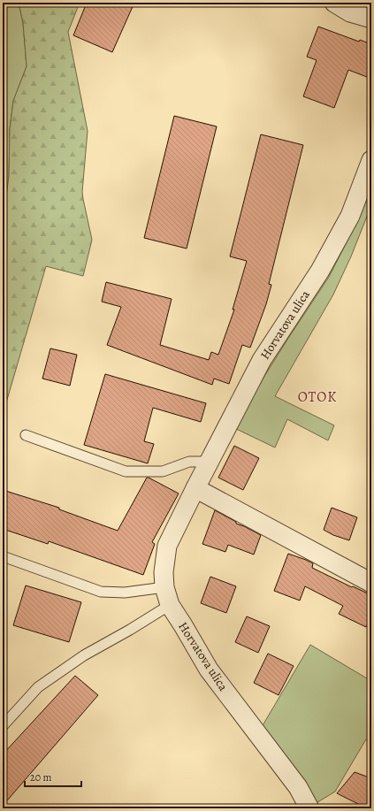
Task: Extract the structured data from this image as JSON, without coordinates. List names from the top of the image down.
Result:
{
  "streets": {
    "street": ["Horvatova ulica"]
  },
  "districts": ["OTOK"],
  "scale_bar": "20 m"
}
